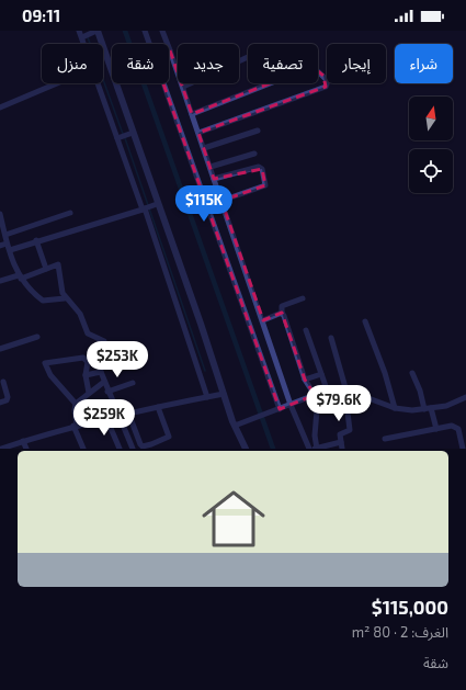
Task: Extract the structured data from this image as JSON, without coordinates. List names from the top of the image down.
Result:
{
  "north": "top",
  "page": {
    "status": "09:11",
    "chip": [
      "شراء",
      "إيجار",
      "تصفية",
      "جديد",
      "شقة",
      "منزل"
    ],
    "price": [
      "$115K",
      "$253K",
      "$79.6K",
      "$259K"
    ],
    "list": [
      {
        "name": "$115,000",
        "note": "الغرف: 2 · 80 m² · شقة"
      }
    ]
  }
}
